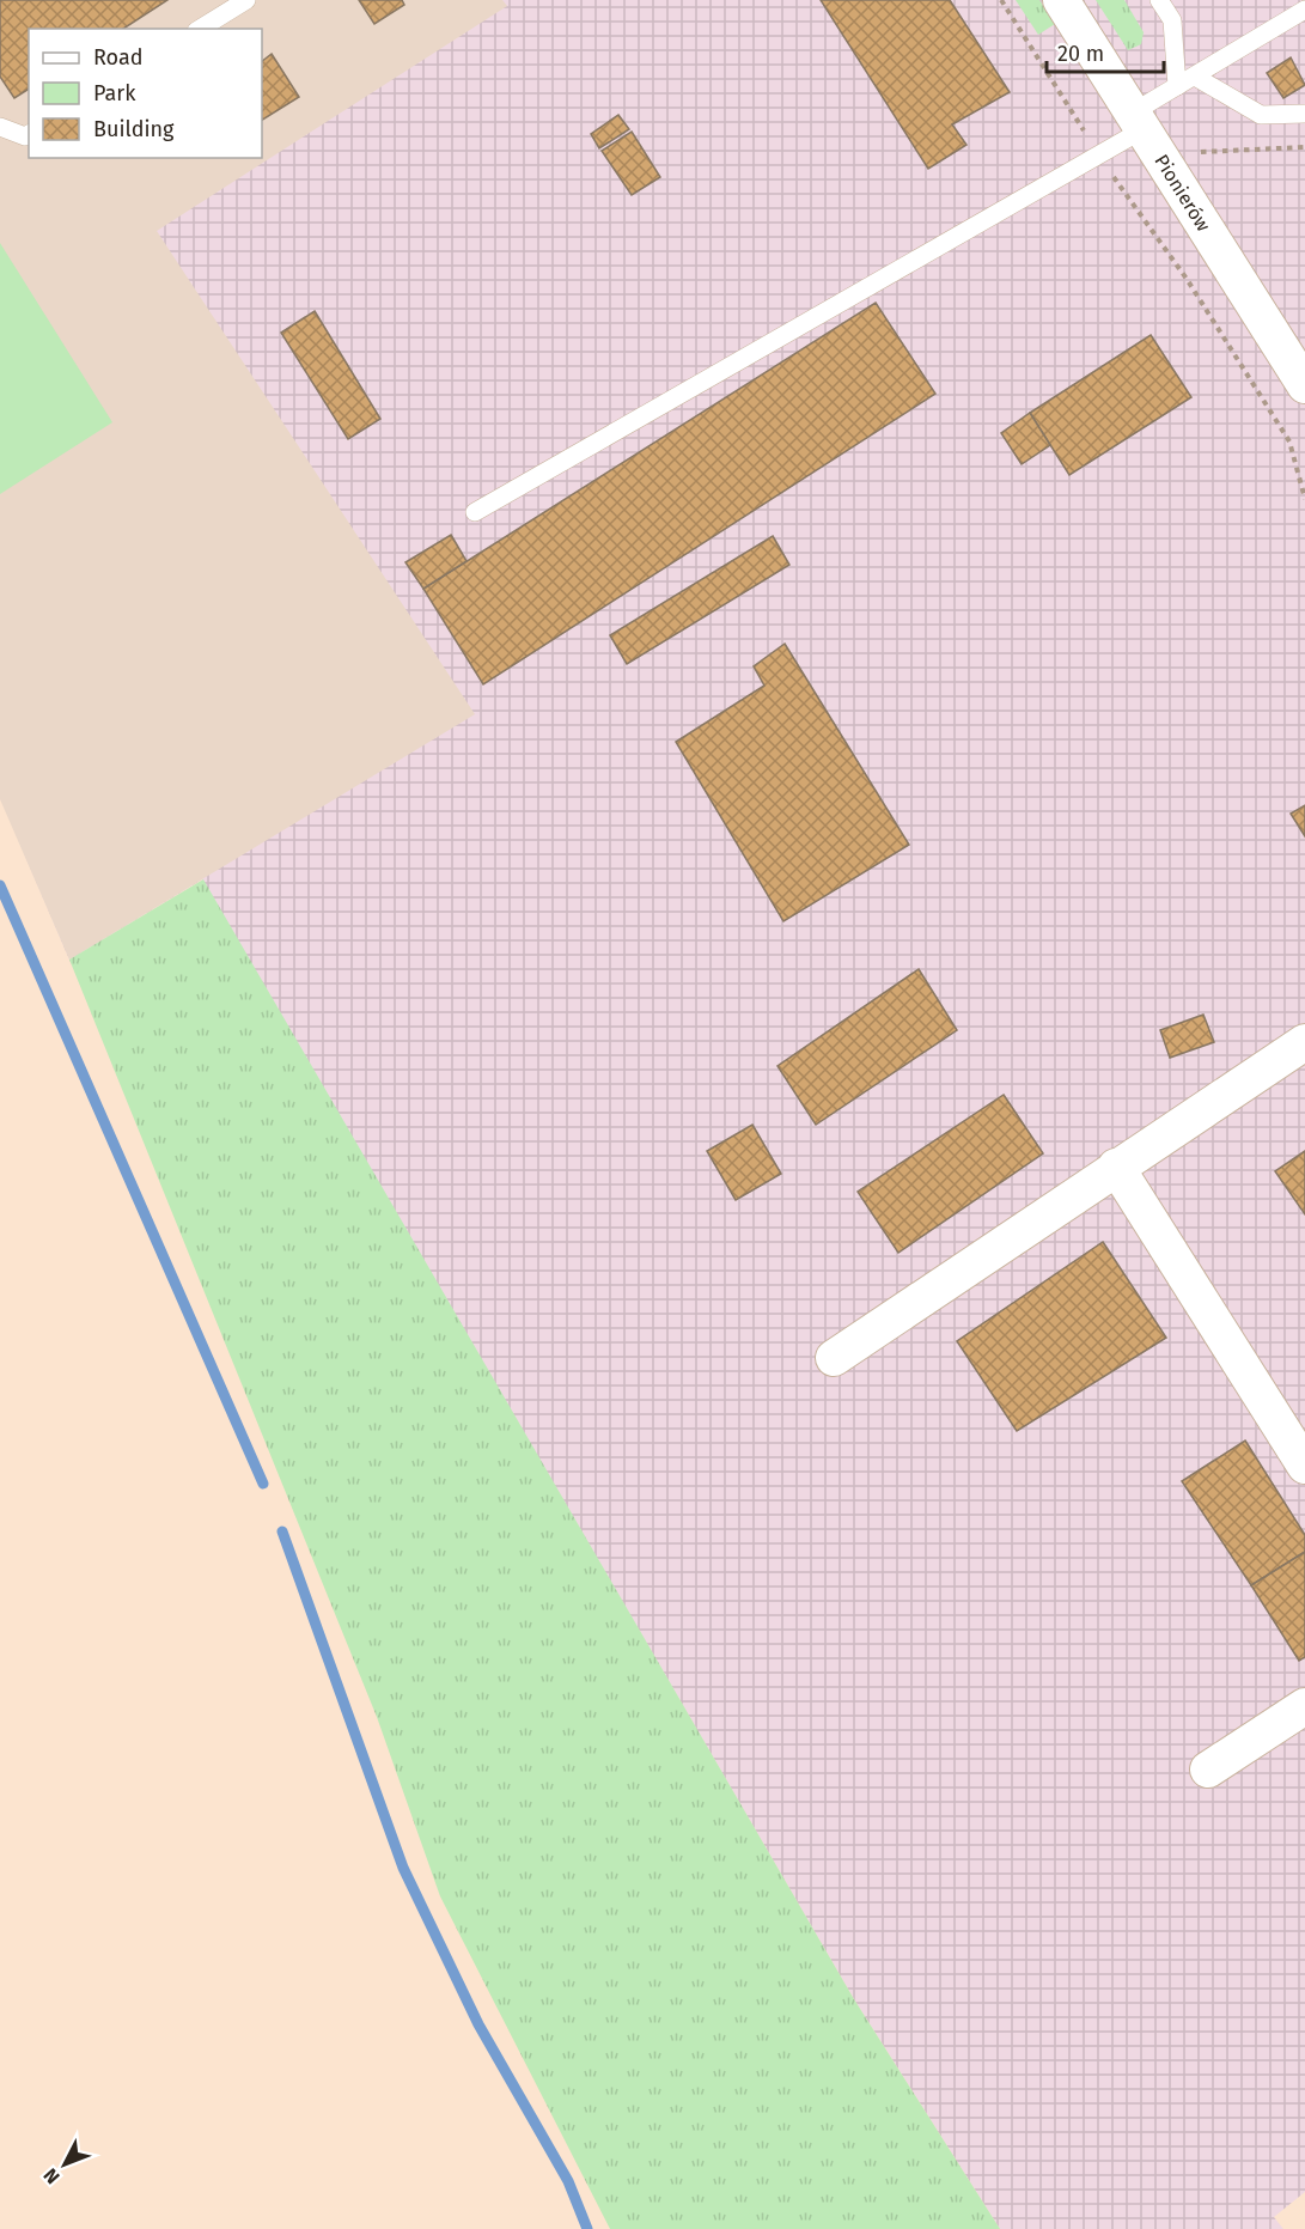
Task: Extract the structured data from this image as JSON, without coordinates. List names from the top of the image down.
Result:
{
  "streets": {
    "street": ["Pionierów"]
  },
  "legend": ["Road", "Park", "Building"],
  "scale_bar": "20 m",
  "north": "bottom left"
}
